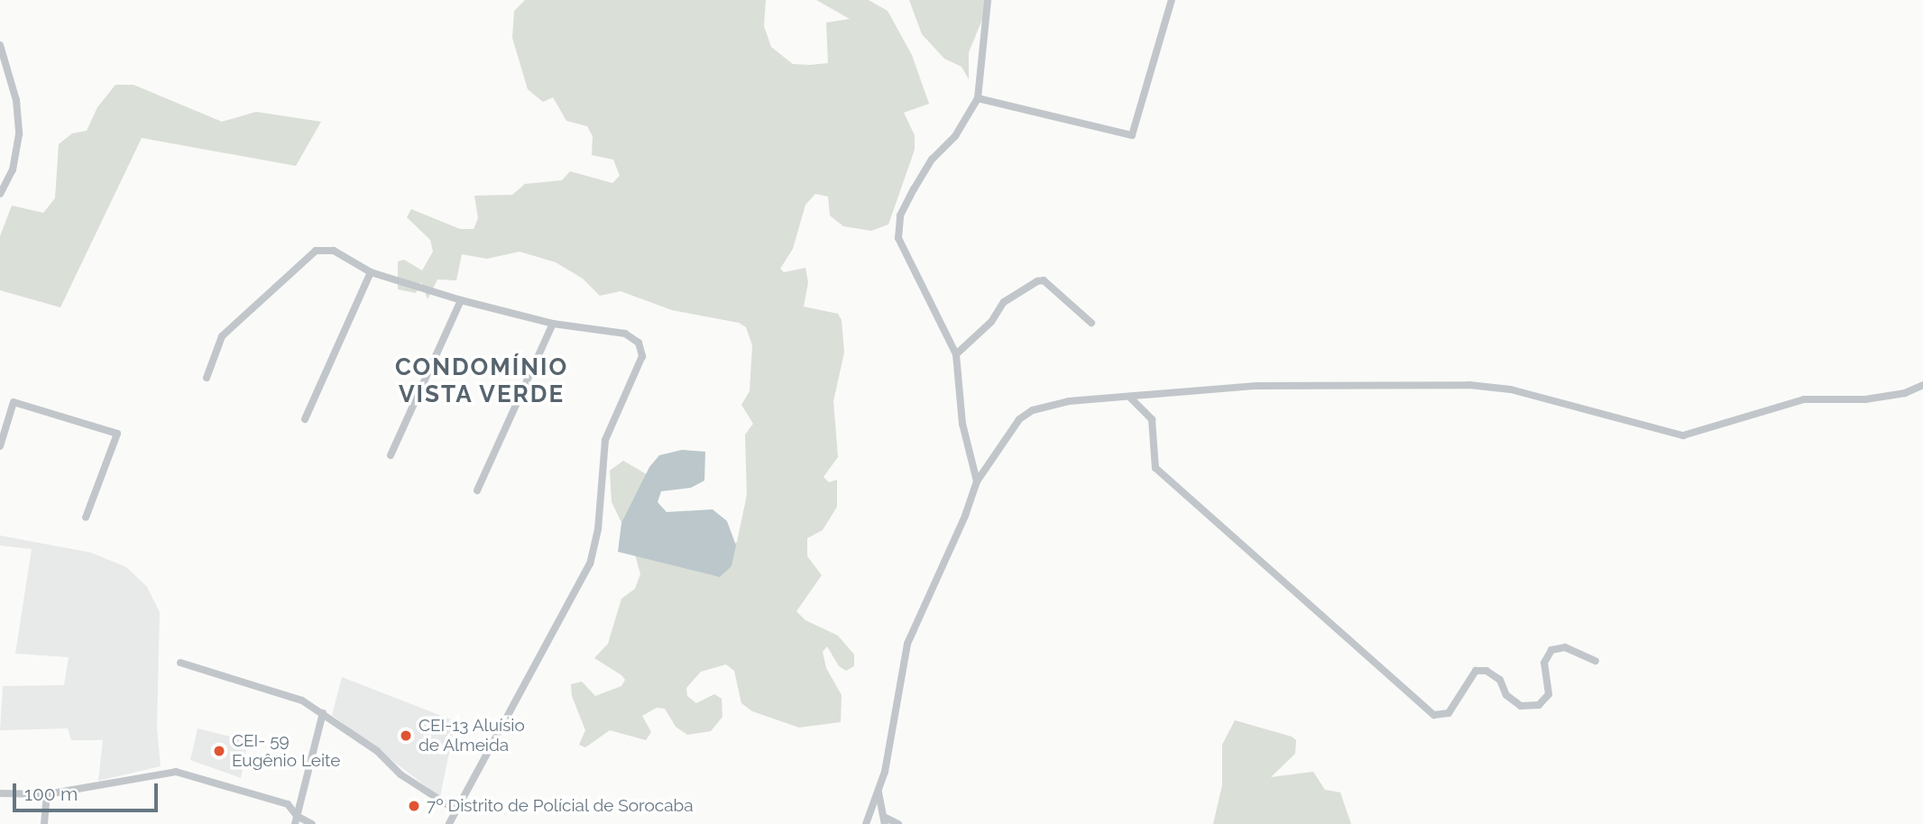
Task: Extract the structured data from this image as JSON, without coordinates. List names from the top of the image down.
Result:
{
  "districts": ["CONDOMÍNIO VISTA VERDE"],
  "places": ["CEI-13 Aluísio de Almeida", "CEI- 59 Eugênio Leite", "7º Distrito de Polícial de Sorocaba"],
  "scale_bar": "100 m"
}
